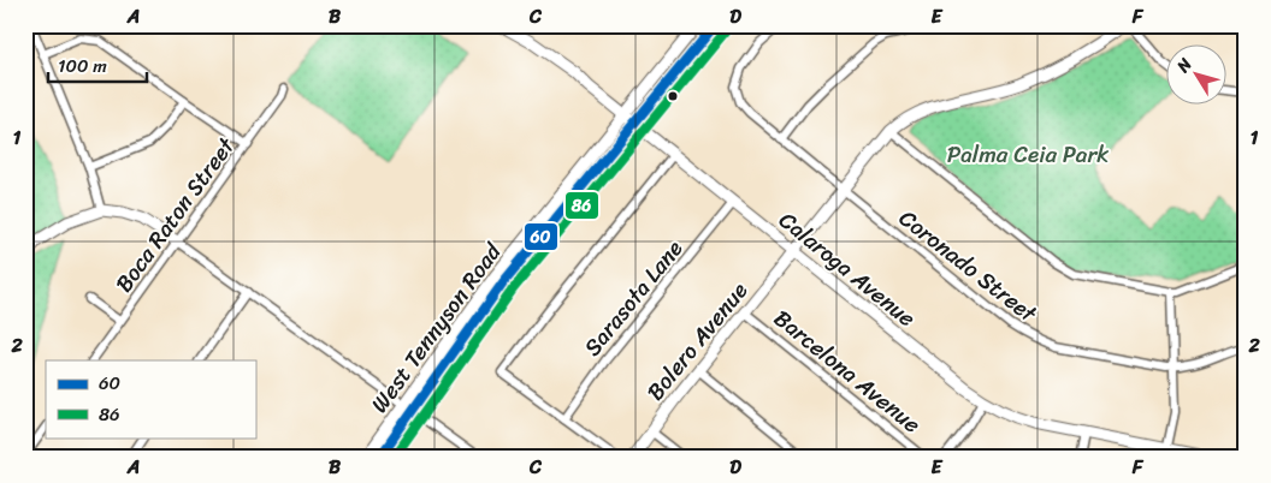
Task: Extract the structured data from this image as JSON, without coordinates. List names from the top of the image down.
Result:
{
  "streets": {
    "street": [
      "Boca Raton Street",
      "Coronado Street",
      "Calaroga Avenue",
      "Sarasota Lane",
      "West Tennyson Road",
      "Bolero Avenue",
      "Barcelona Avenue"
    ]
  },
  "crossings": [
    ["Coronado Street", "Bolero Avenue"],
    ["Calaroga Avenue", "Sarasota Lane"],
    ["Calaroga Avenue", "West Tennyson Road"],
    ["Calaroga Avenue", "Bolero Avenue"],
    ["Bolero Avenue", "Barcelona Avenue"]
  ],
  "parks": ["Palma Ceia Park"],
  "lines": ["transit line 60", "transit line 86"],
  "legend": ["60", "86"],
  "scale_bar": "100 m",
  "north": "top left",
  "grid": {
    "columns": [
      "A",
      "B",
      "C",
      "D",
      "E",
      "F"
    ],
    "rows": ["1", "2"]
  }
}
